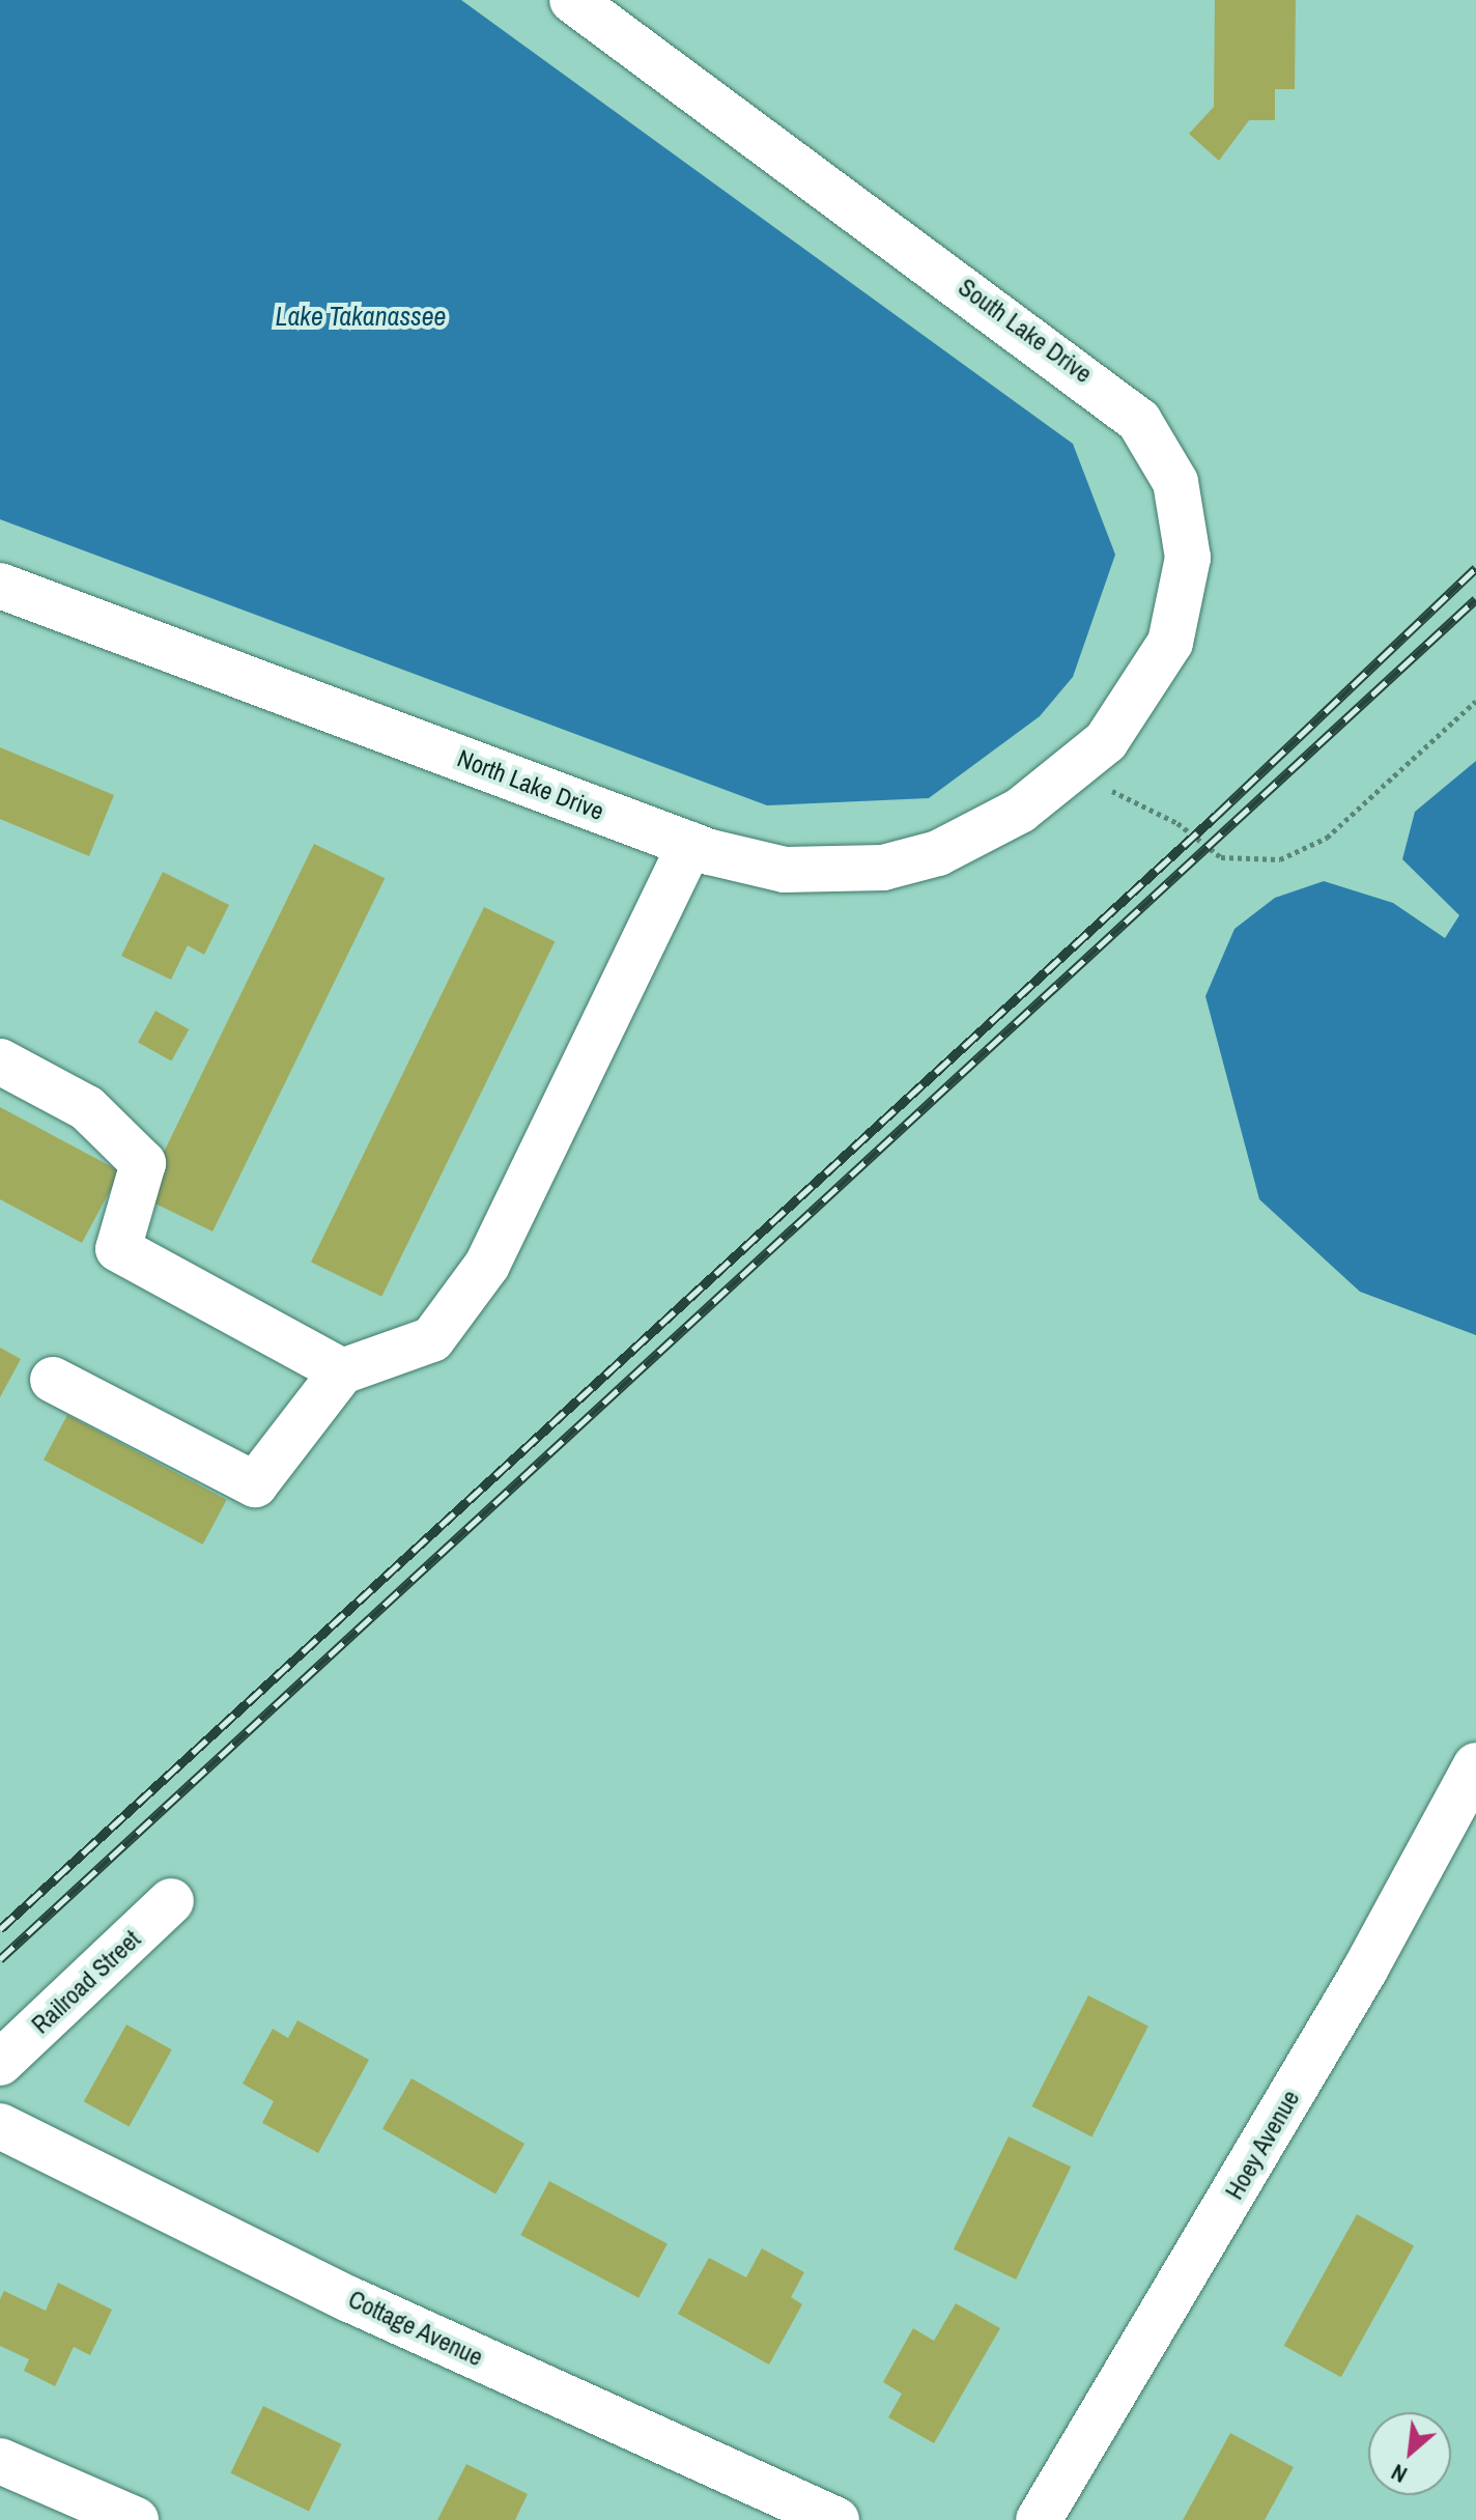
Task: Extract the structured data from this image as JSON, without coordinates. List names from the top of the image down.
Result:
{
  "streets": {
    "street": [
      "South Lake Drive",
      "North Lake Drive",
      "Railroad Street",
      "Hoey Avenue",
      "Cottage Avenue"
    ]
  },
  "crossings": [
    ["South Lake Drive", "North Lake Drive"]
  ],
  "water": ["Lake Takanassee"],
  "north": "bottom left"
}
